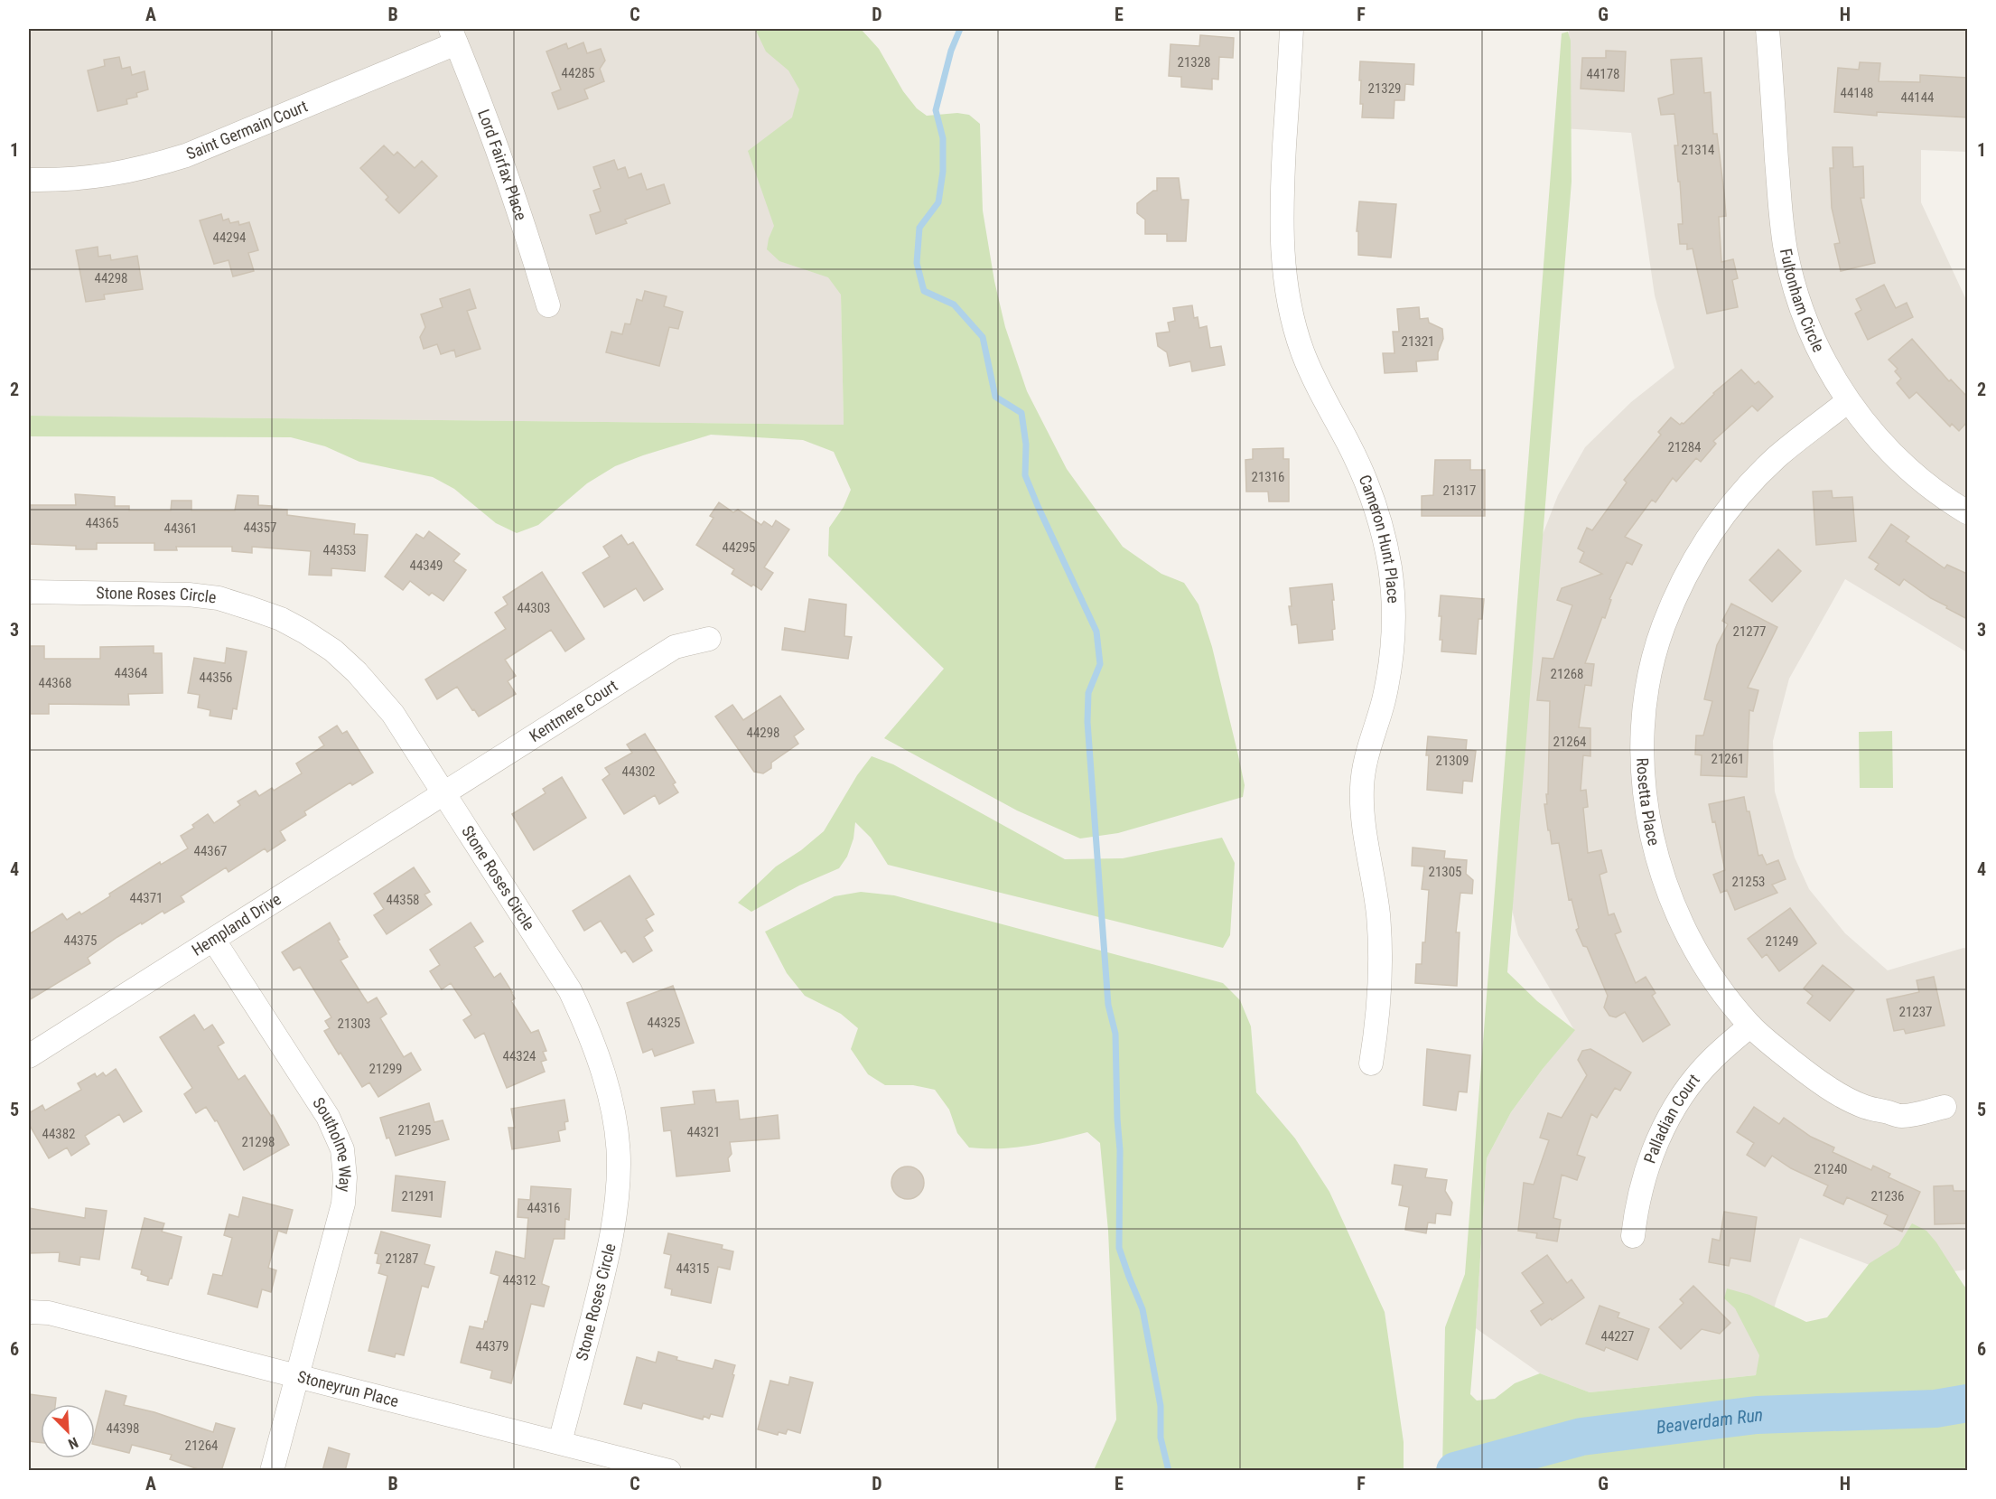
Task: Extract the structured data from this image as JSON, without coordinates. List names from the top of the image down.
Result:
{
  "streets": {
    "street": [
      "Saint Germain Court",
      "Lord Fairfax Place",
      "Fultonham Circle",
      "Cameron Hunt Place",
      "Stone Roses Circle",
      "Kentmere Court",
      "Rosetta Place",
      "Hempland Drive",
      "Palladian Court",
      "Southolme Way",
      "Stoneyrun Place"
    ]
  },
  "crossings": [
    ["Saint Germain Court", "Lord Fairfax Place"],
    ["Fultonham Circle", "Rosetta Place"],
    ["Stone Roses Circle", "Kentmere Court"],
    ["Stone Roses Circle", "Hempland Drive"],
    ["Stone Roses Circle", "Stoneyrun Place"],
    ["Kentmere Court", "Hempland Drive"],
    ["Rosetta Place", "Palladian Court"],
    ["Hempland Drive", "Southolme Way"],
    ["Southolme Way", "Stoneyrun Place"]
  ],
  "water": ["Beaverdam Run"],
  "house_numbers": [
    "21328",
    "44285",
    "44178",
    "21329",
    "44148",
    "44144",
    "21314",
    "44294",
    "44298",
    "21321",
    "21284",
    "21316",
    "21317",
    "44365",
    "44357",
    "44361",
    "44295",
    "44353",
    "44349",
    "44303",
    "21277",
    "44364",
    "21268",
    "44356",
    "44368",
    "44298",
    "21264",
    "21261",
    "21309",
    "44302",
    "44367",
    "21305",
    "21253",
    "44371",
    "44358",
    "44375",
    "21249",
    "21237",
    "44325",
    "21303",
    "44324",
    "21299",
    "21295",
    "44321",
    "44382",
    "21298",
    "21240",
    "21291",
    "21236",
    "44316",
    "21287",
    "44315",
    "44312",
    "44227",
    "44379",
    "44398",
    "21264"
  ],
  "north": "bottom right",
  "grid": {
    "columns": [
      "A",
      "B",
      "C",
      "D",
      "E",
      "F",
      "G",
      "H"
    ],
    "rows": [
      "1",
      "2",
      "3",
      "4",
      "5",
      "6"
    ]
  }
}
